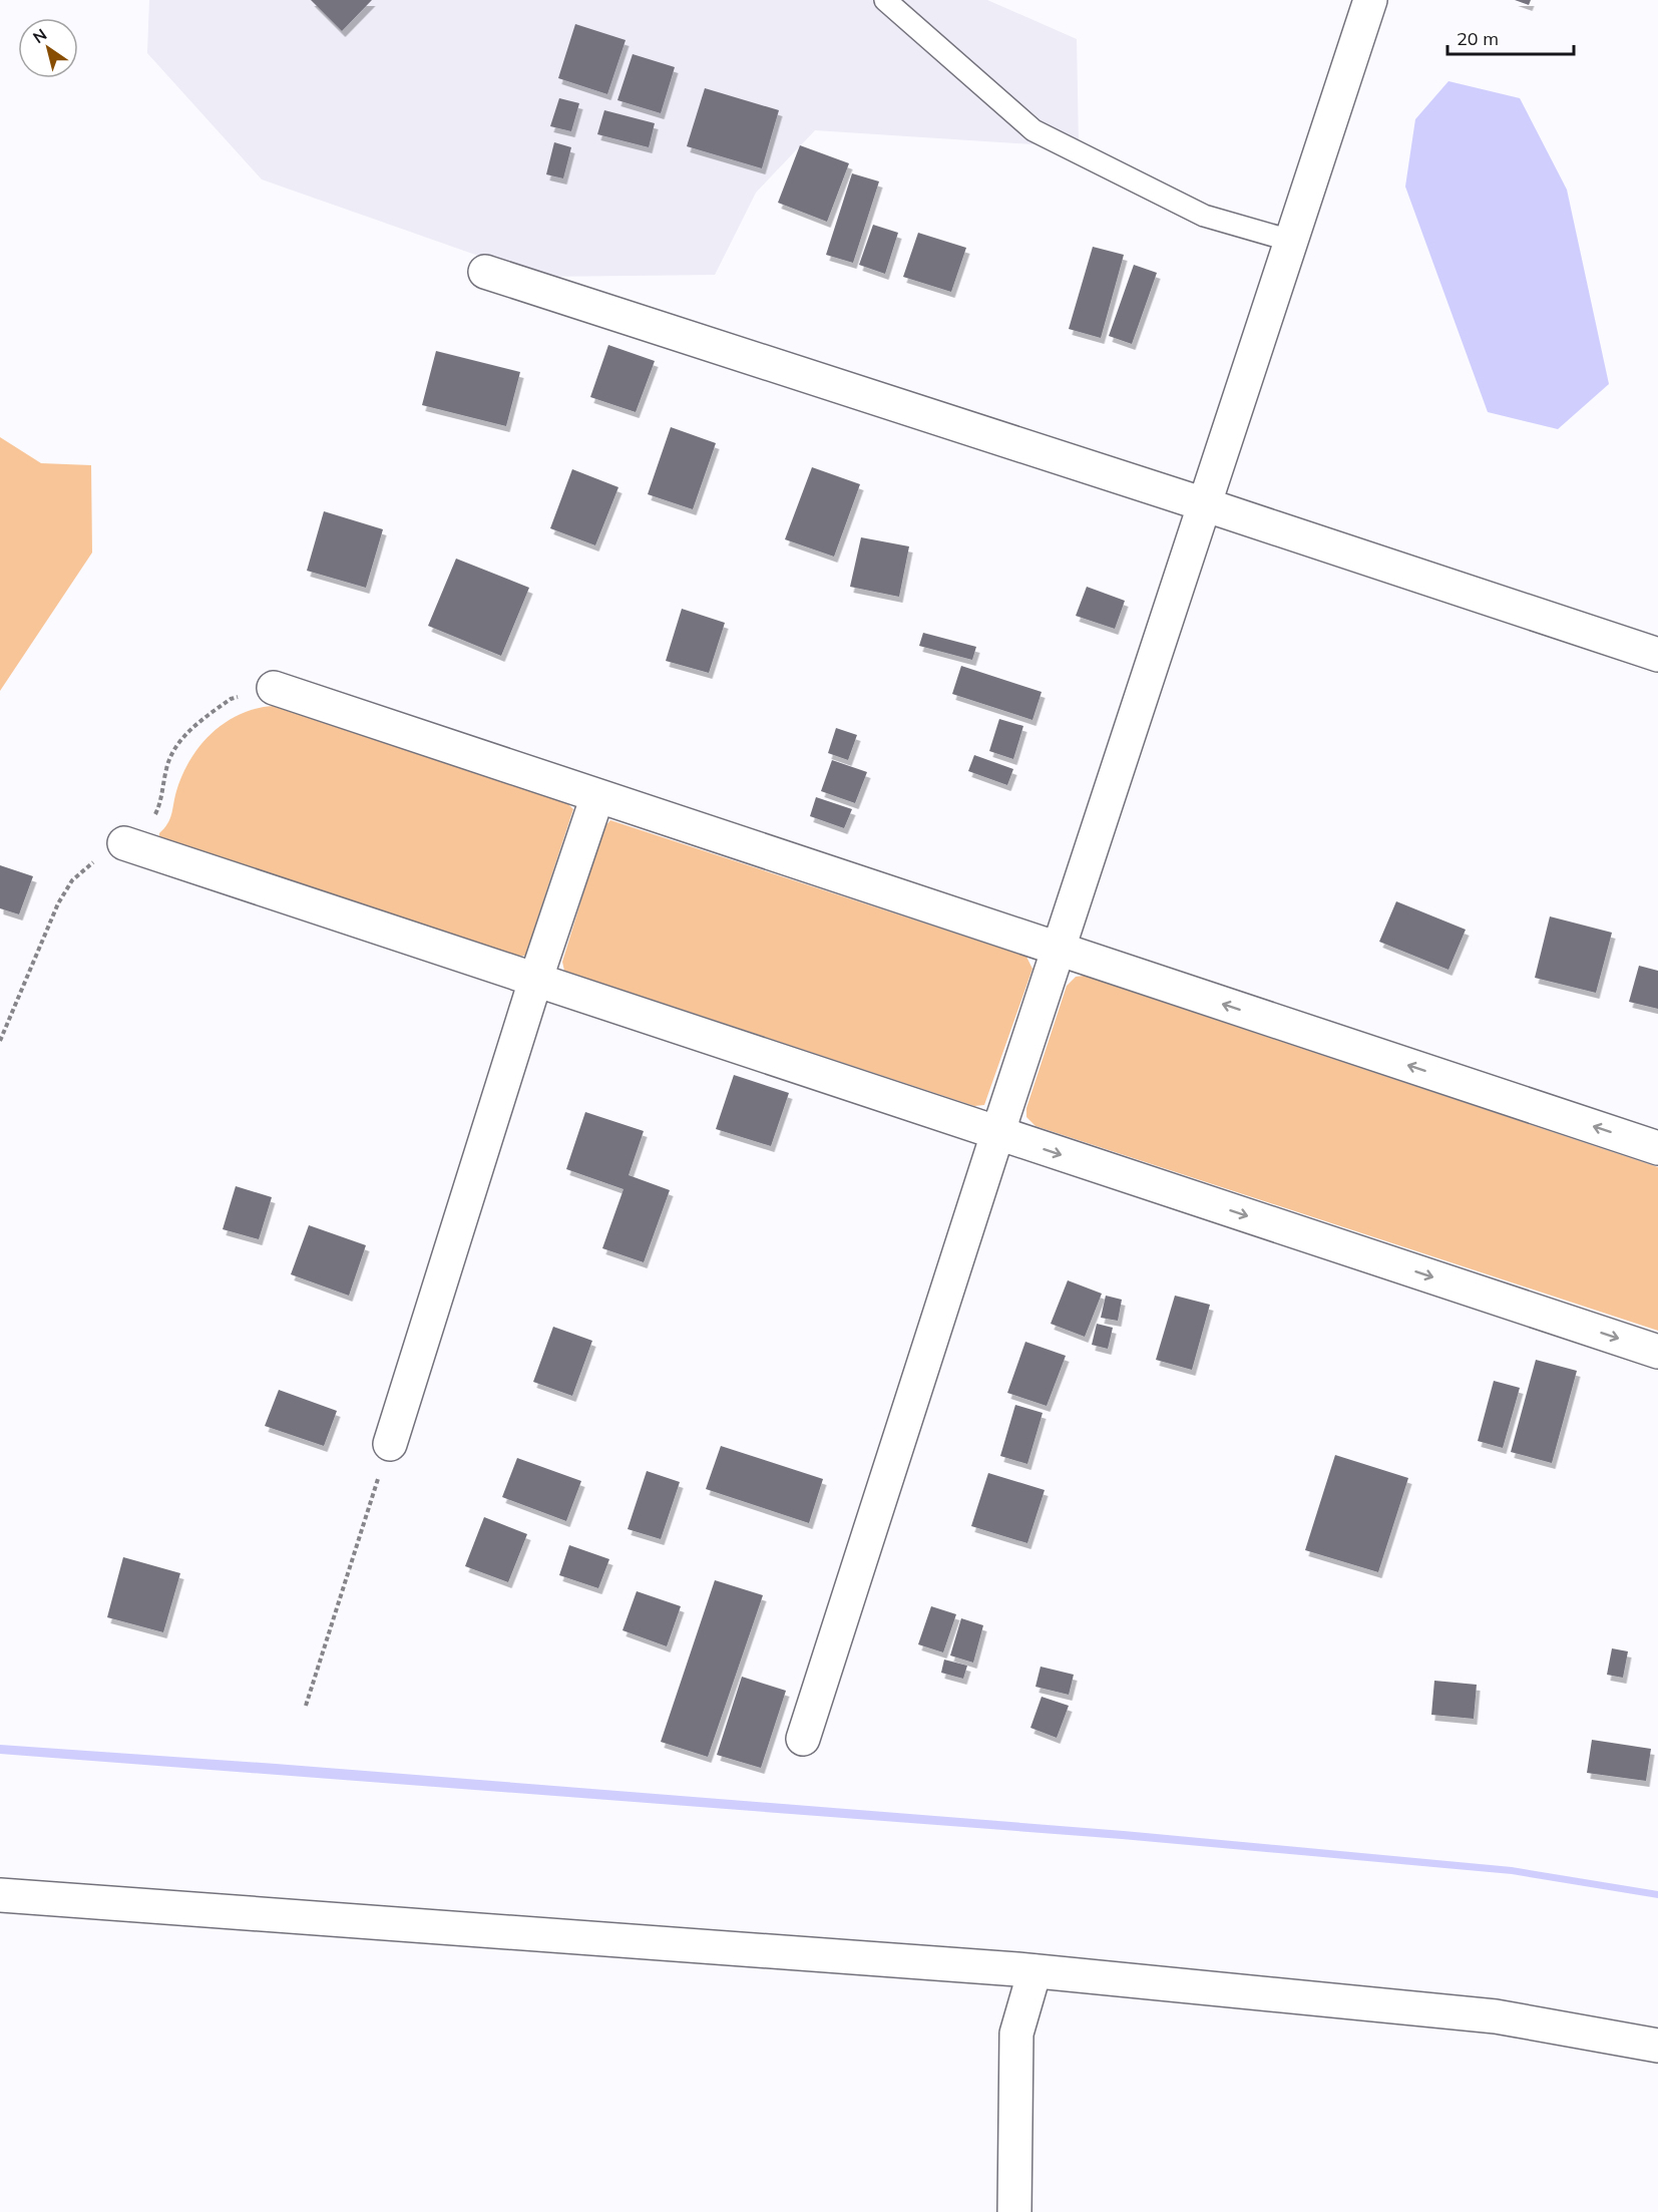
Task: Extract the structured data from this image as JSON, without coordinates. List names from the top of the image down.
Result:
{
  "scale_bar": "20 m",
  "north": "top left"
}
